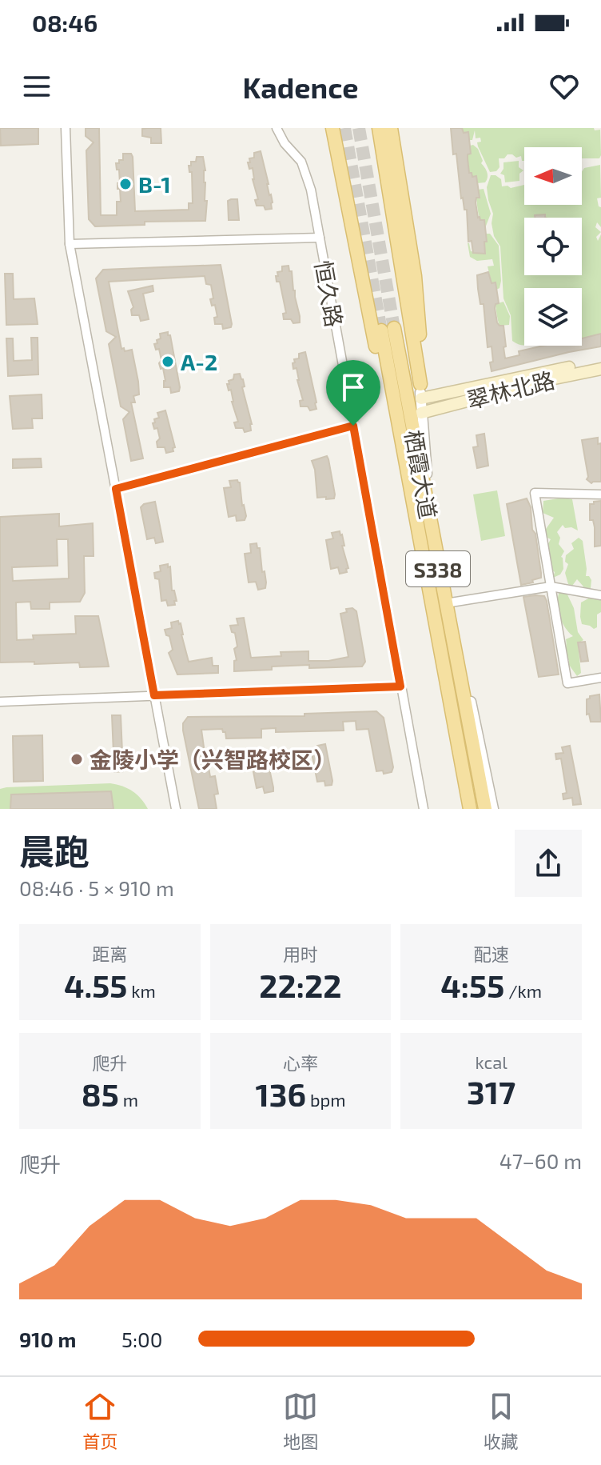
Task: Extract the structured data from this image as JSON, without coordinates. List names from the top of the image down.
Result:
{
  "streets": {
    "main road": ["翠林北路", "栖霞大道", "S338"],
    "street": ["恒久路"]
  },
  "places": ["B-1", "A-2", "金陵小学（兴智路校区）"],
  "north": "left",
  "page": {
    "status": "08:46",
    "header": "Kadence",
    "heading": ["晨跑", "08:46 · 5 × 910 m"],
    "stats": [
      ["距离", "4.55 km"],
      ["用时", "22:22"],
      ["配速", "4:55 /km"],
      ["爬升", "85 m"],
      ["心率", "136 bpm"],
      ["kcal", "317"]
    ],
    "chart": ["爬升", "47–60 m"],
    "list": [
      {
        "name": "910 m",
        "note": "5:00"
      }
    ],
    "tabs": ["首页", "地图", "收藏"]
  }
}
